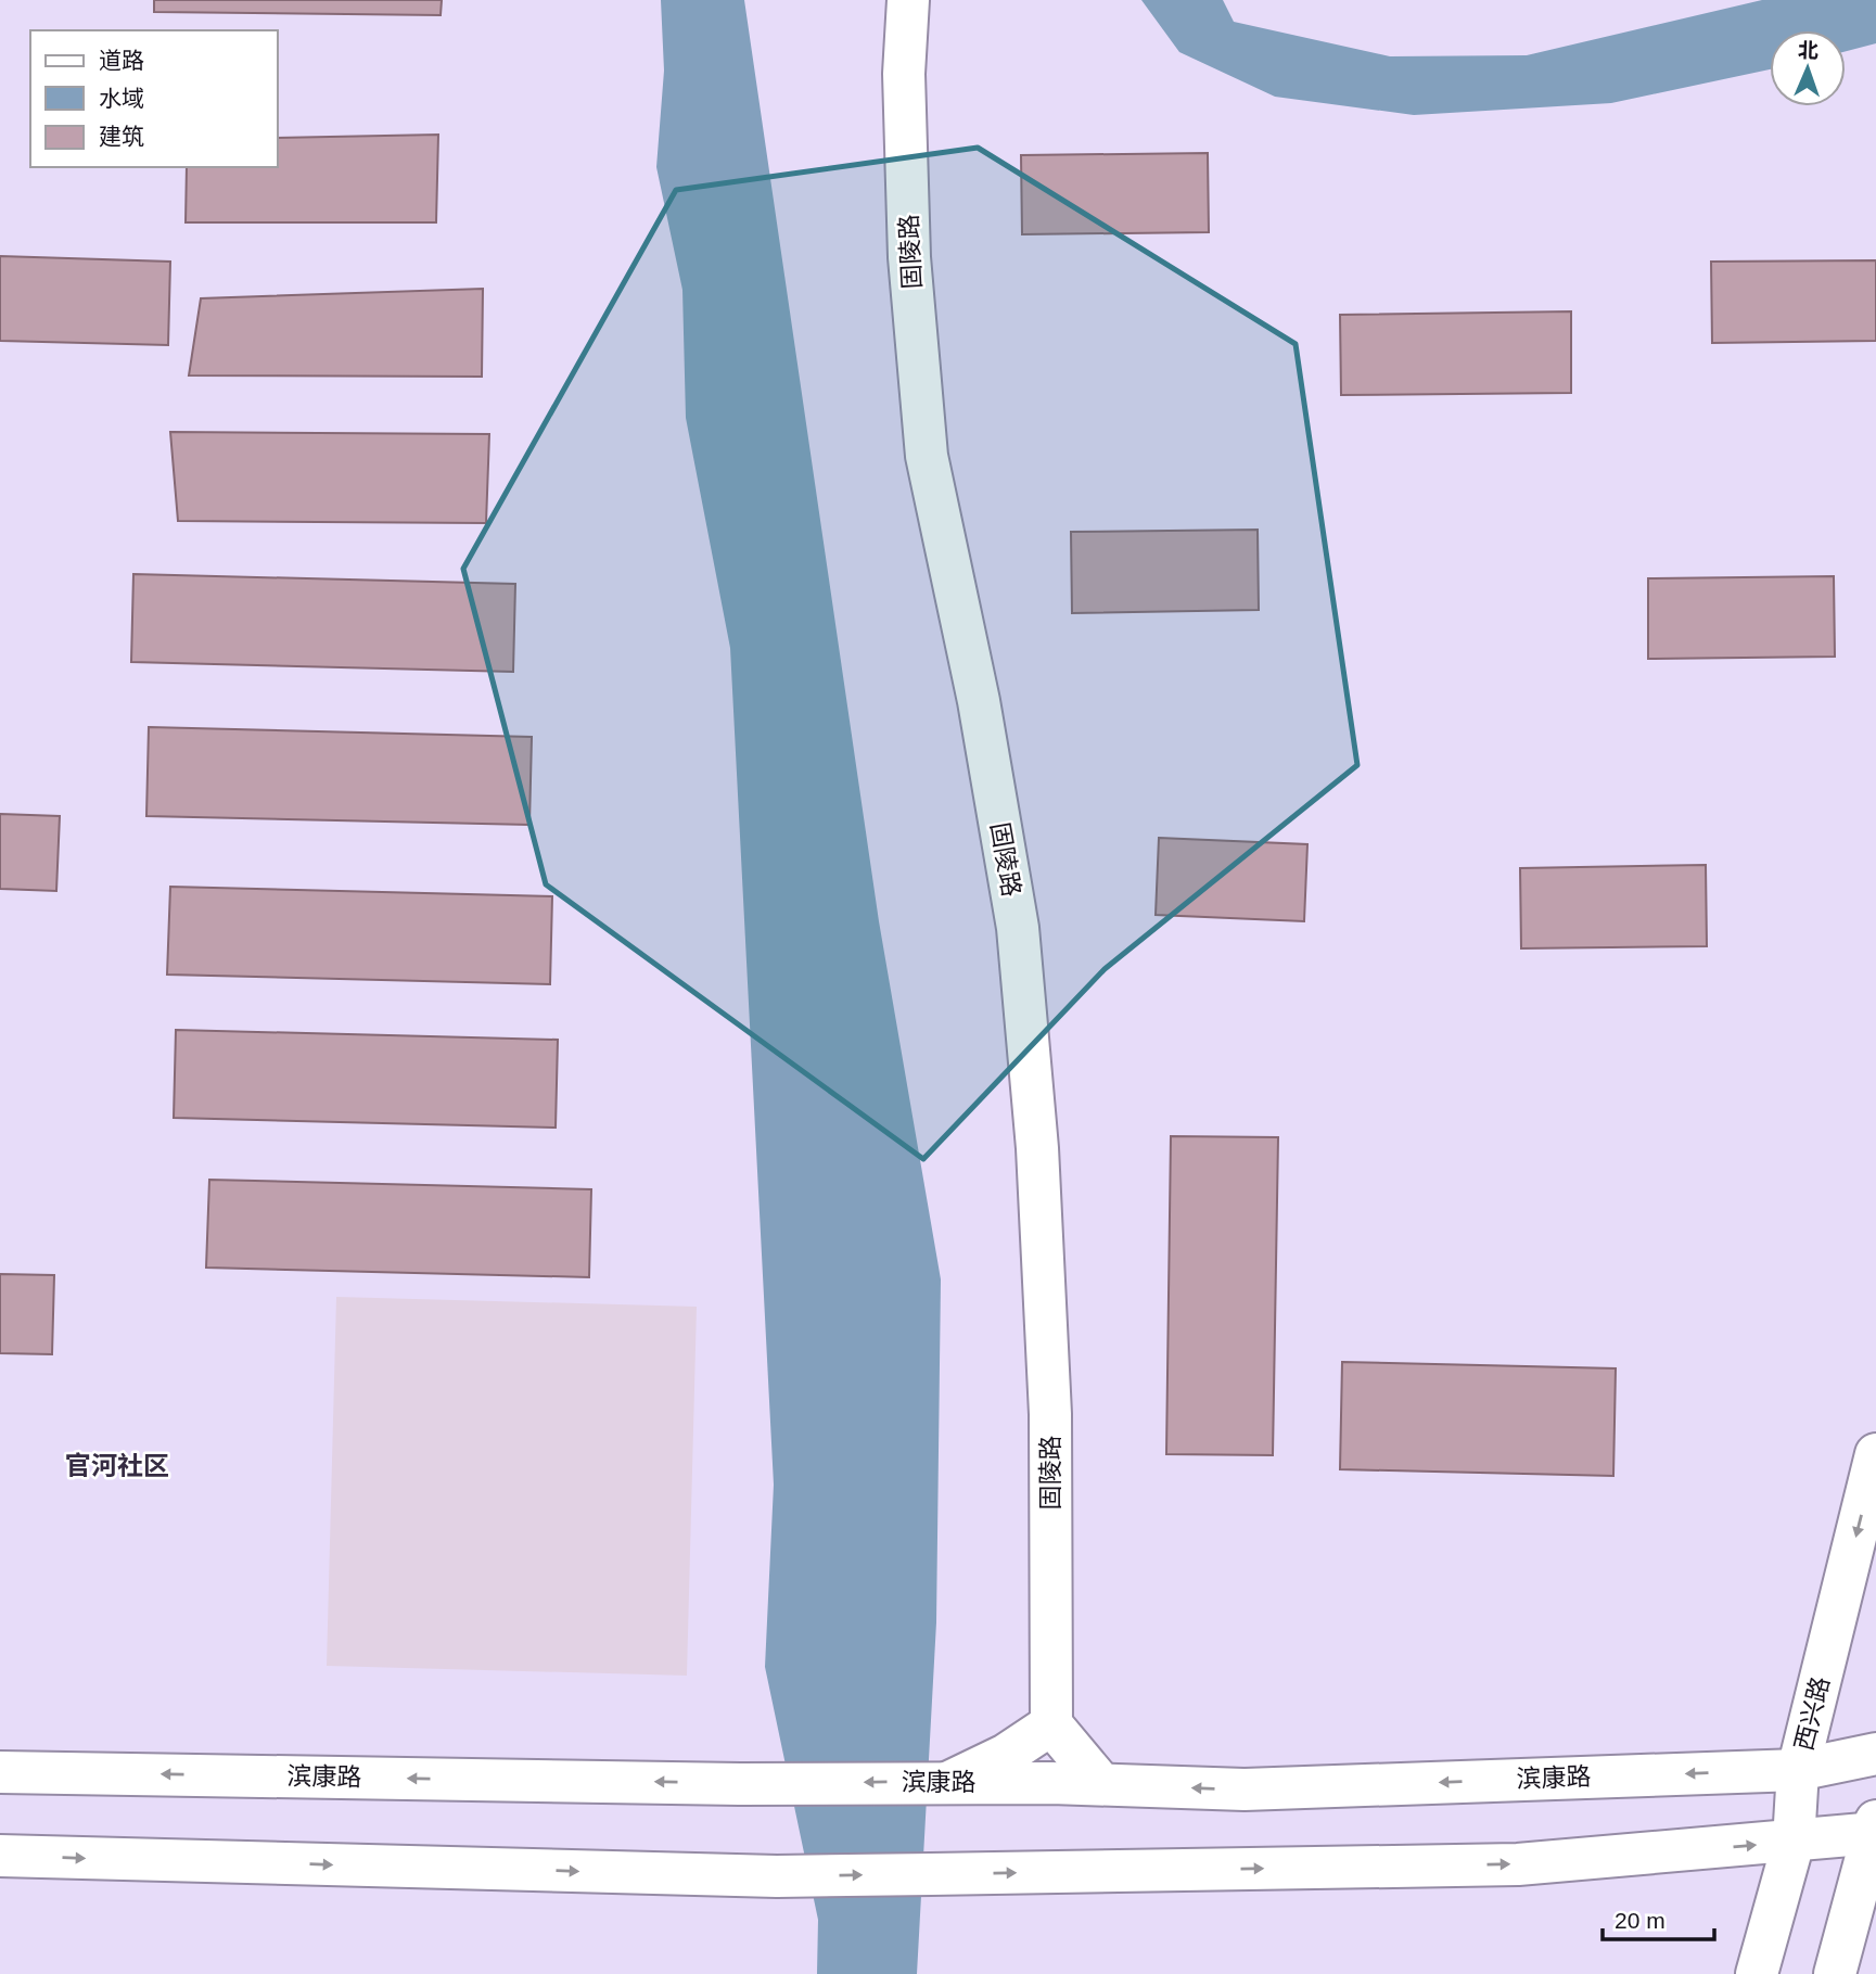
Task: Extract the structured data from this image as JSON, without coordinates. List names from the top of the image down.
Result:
{
  "streets": {
    "main road": ["固陵路", "西兴路", "滨康路"]
  },
  "crossings": [
    ["西兴路", "滨康路"]
  ],
  "one_way": ["西兴路"],
  "districts": ["官河社区"],
  "legend": ["道路", "水域", "建筑"],
  "scale_bar": "20 m",
  "north": "top"
}
